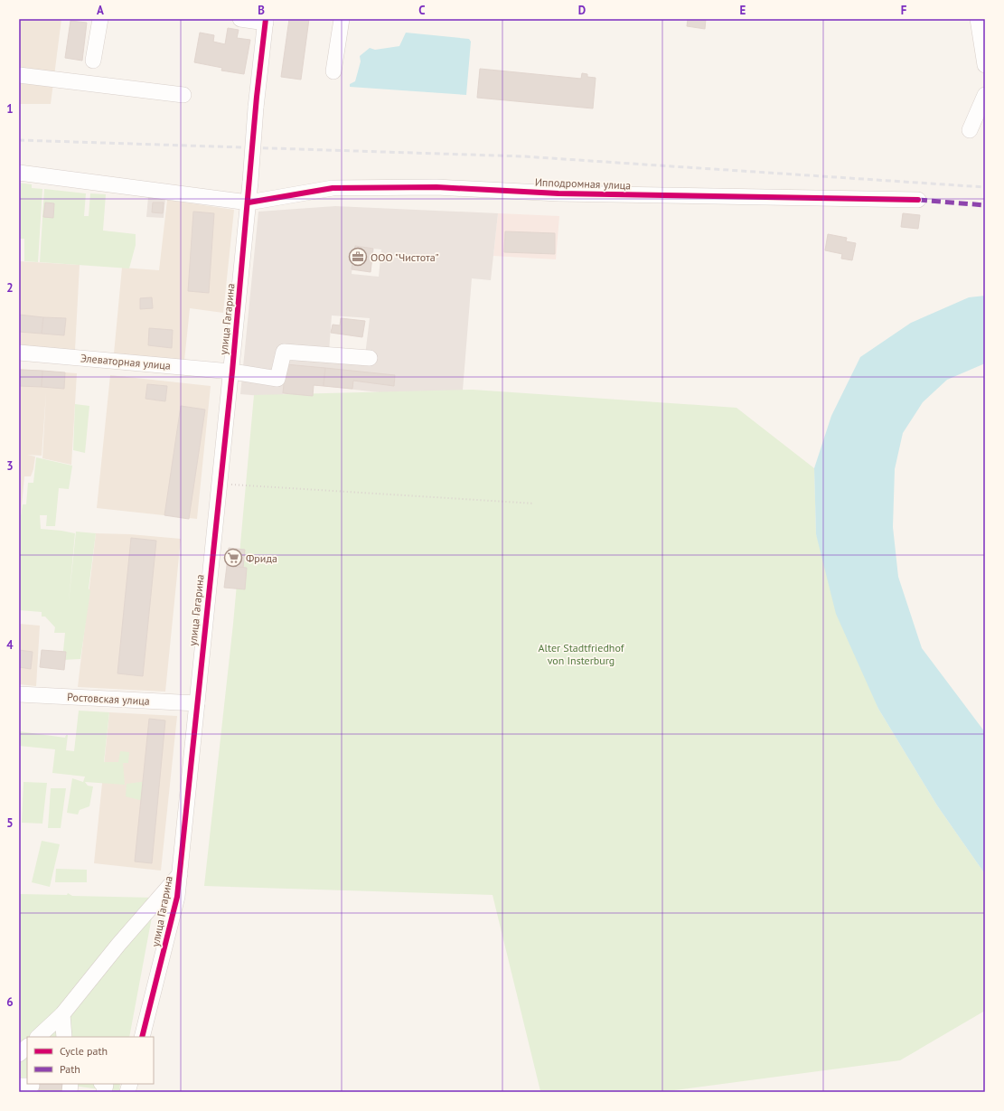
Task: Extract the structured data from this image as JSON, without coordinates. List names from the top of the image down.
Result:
{
  "streets": {
    "street": [
      "Ипподромная улица",
      "улица Гагарина",
      "Элеваторная улица",
      "Ростовская улица"
    ]
  },
  "crossings": [
    ["Ипподромная улица", "улица Гагарина"],
    ["улица Гагарина", "Элеваторная улица"],
    ["улица Гагарина", "Ростовская улица"]
  ],
  "parks": ["Alter Stadtfriedhof von Insterburg"],
  "places": {
    "office": ["ООО \"Чистота\""],
    "supermarket": ["Фрида"]
  },
  "legend": ["Cycle path", "Path"],
  "grid": {
    "columns": [
      "A",
      "B",
      "C",
      "D",
      "E",
      "F"
    ],
    "rows": [
      "1",
      "2",
      "3",
      "4",
      "5",
      "6"
    ]
  }
}
